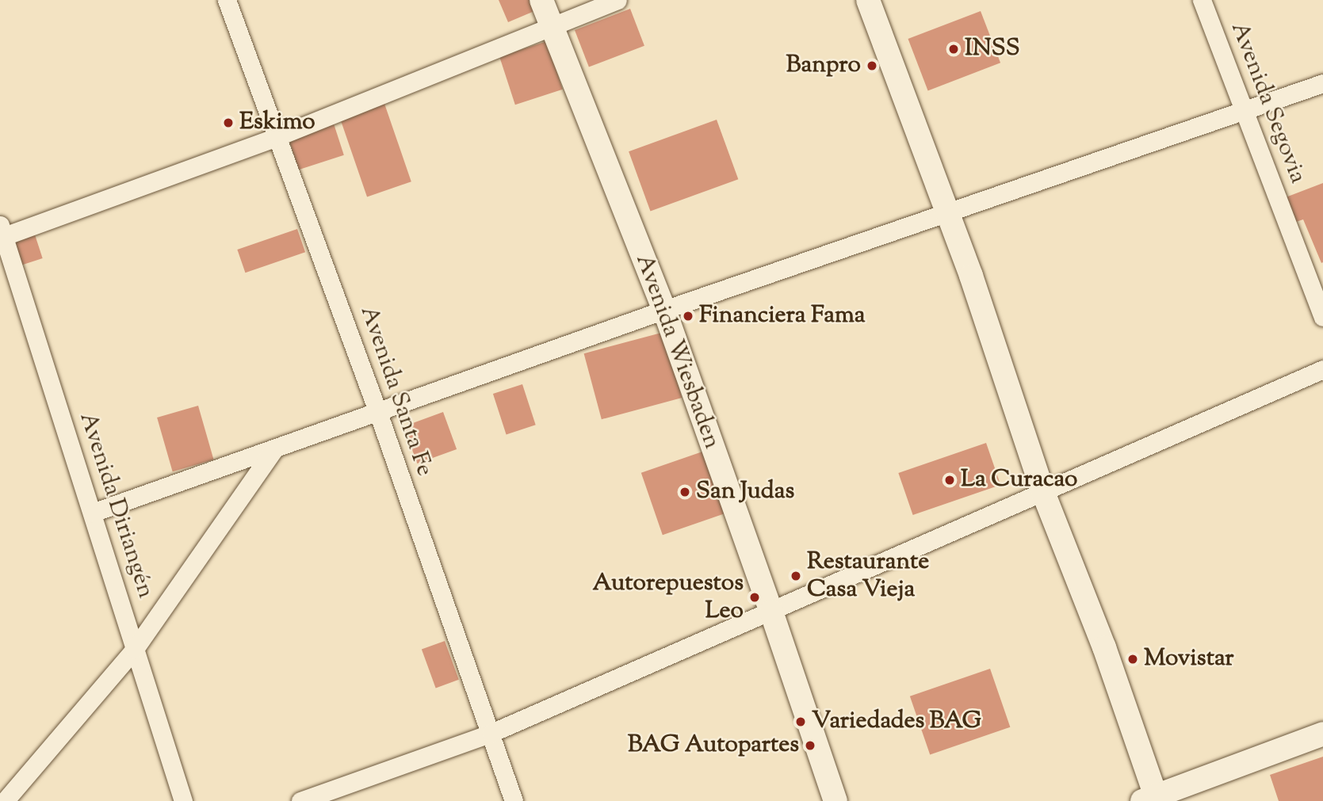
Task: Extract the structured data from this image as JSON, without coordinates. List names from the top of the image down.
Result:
{
  "streets": {
    "street": [
      "Avenida Segovia",
      "Avenida Wiesbaden",
      "Avenida Santa Fe",
      "Avenida Diriangén"
    ]
  },
  "places": [
    "INSS",
    "Banpro",
    "Eskimo",
    "Financiera Fama",
    "La Curacao",
    "San Judas",
    "Restaurante Casa Vieja",
    "Autorepuestos Leo",
    "Movistar",
    "Variedades BAG",
    "BAG Autopartes"
  ]
}
